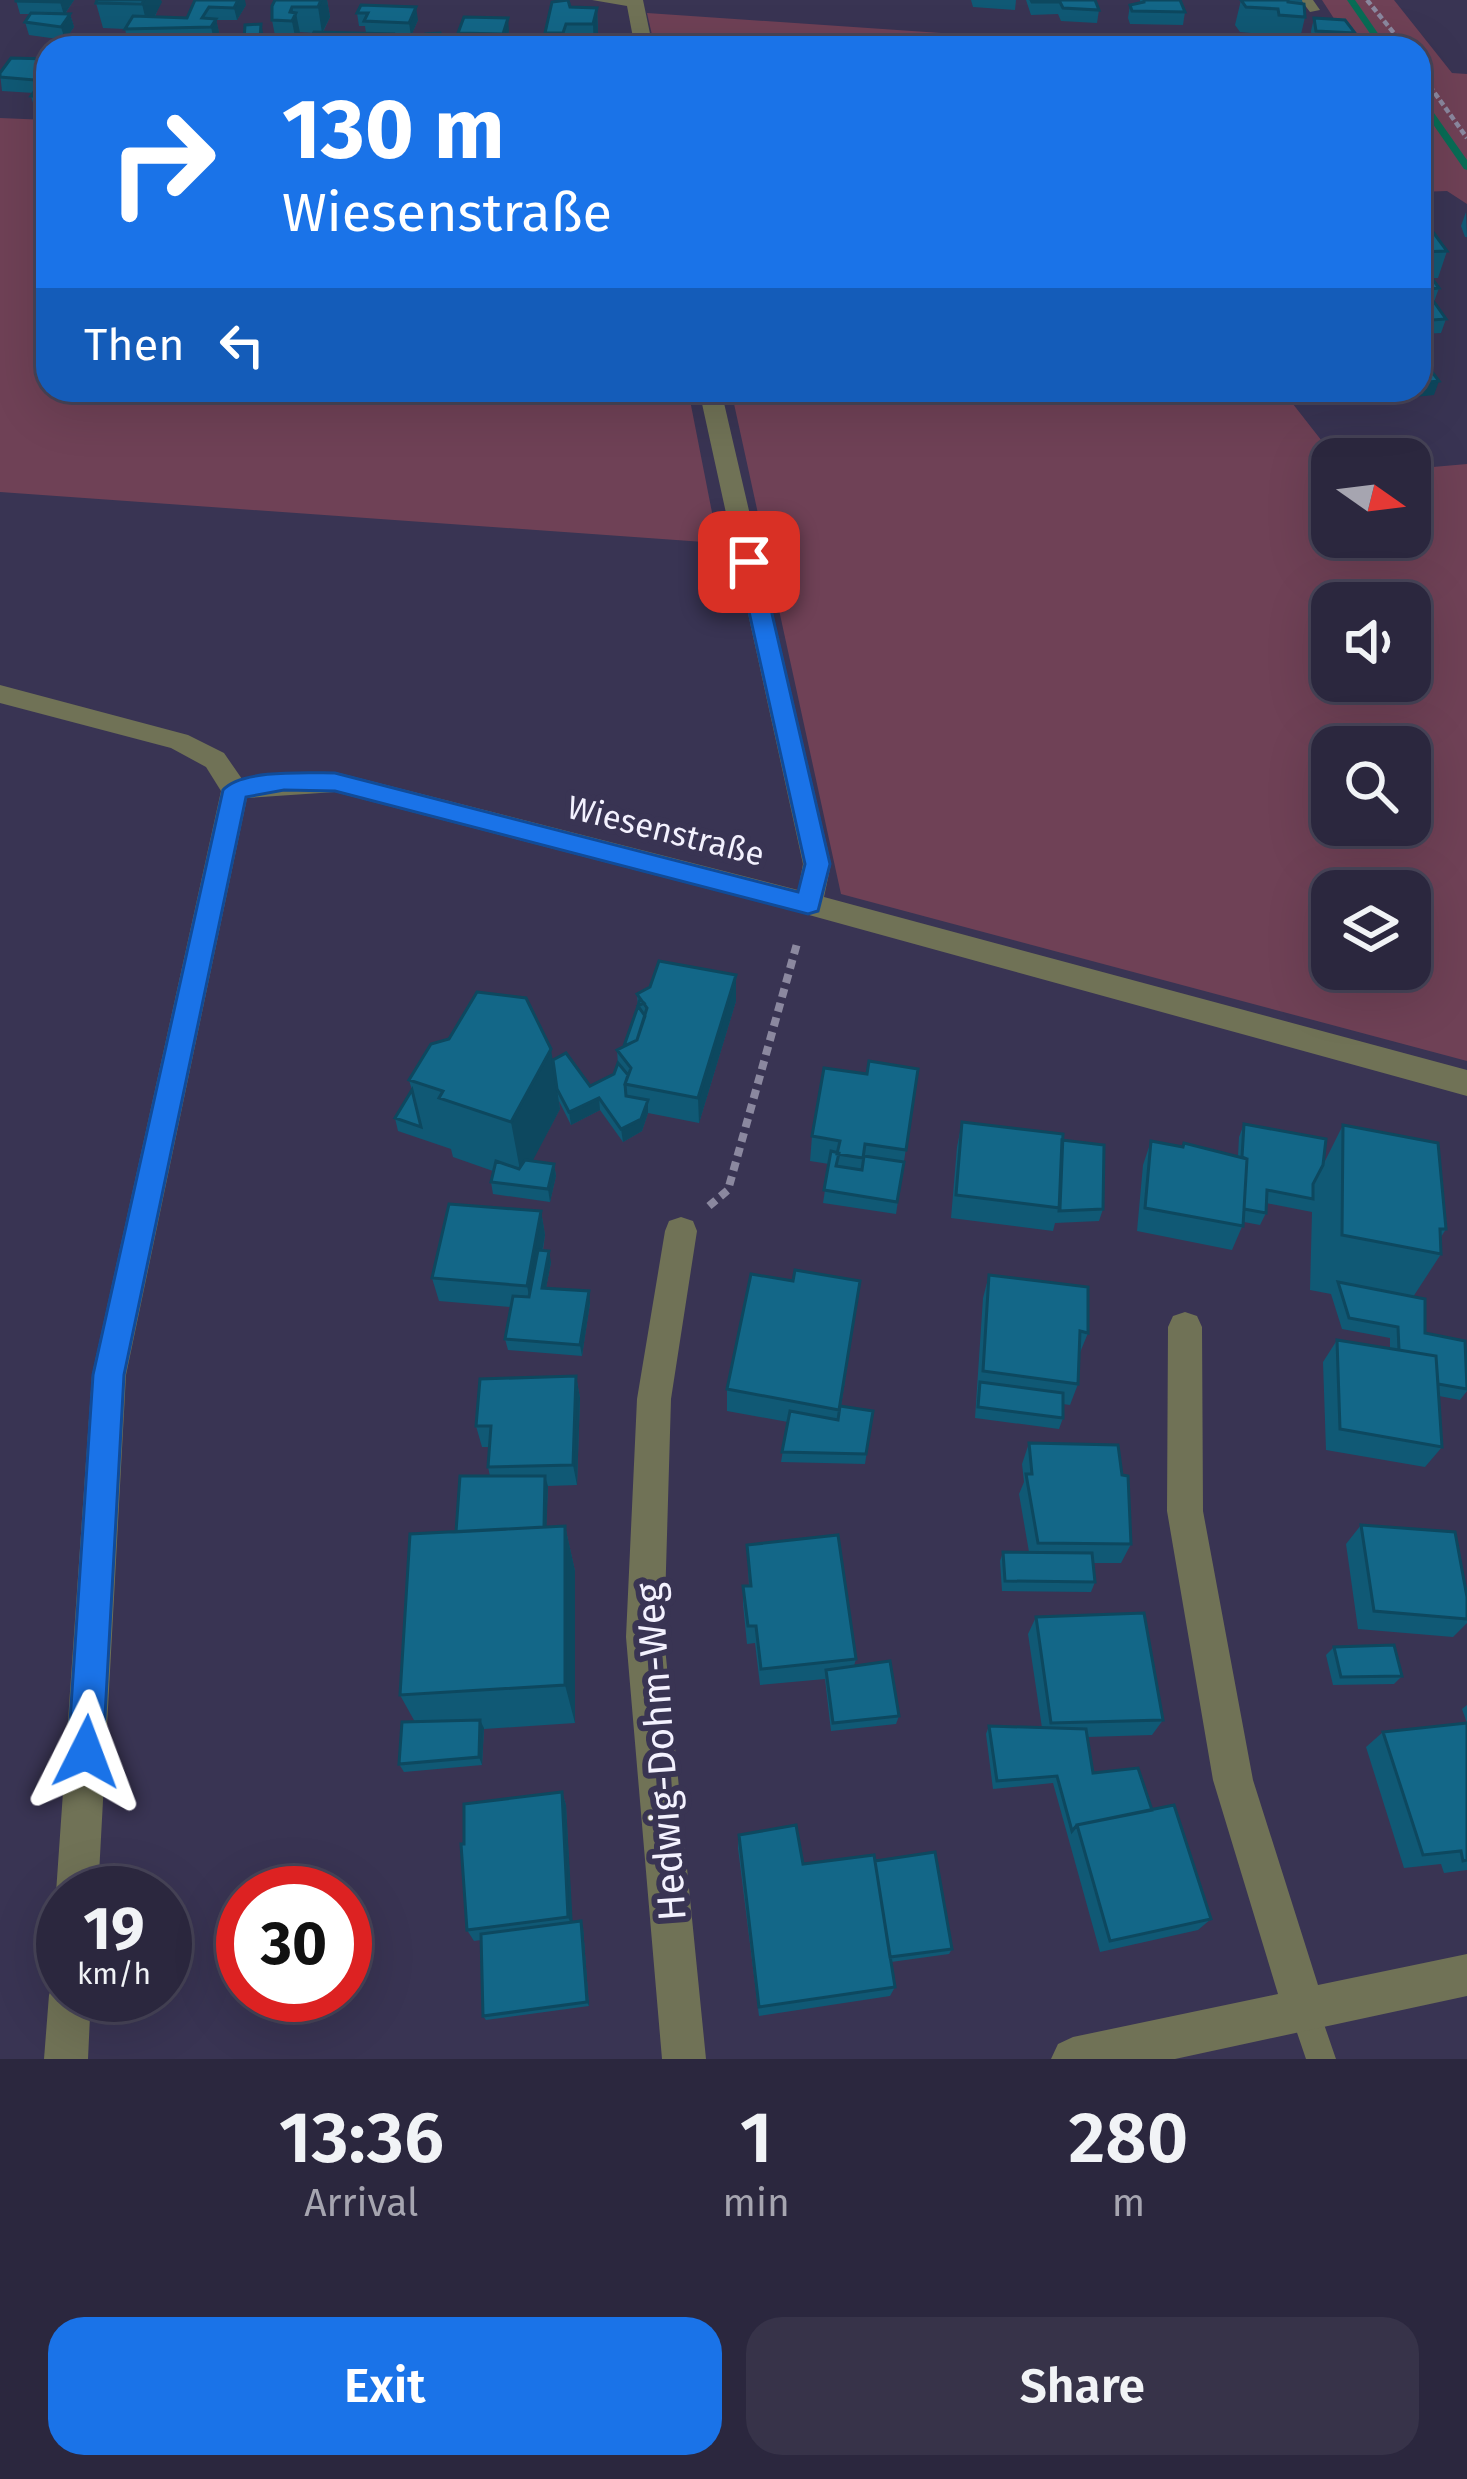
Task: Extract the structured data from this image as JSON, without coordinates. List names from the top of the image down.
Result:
{
  "streets": {
    "street": ["Wiesenstraße", "Hedwig-Dohm-Weg"]
  },
  "north": "right",
  "page": {
    "turn": ["130 m", "Wiesenstraße"],
    "then": "Then",
    "speed": "19 km/h",
    "limit": "30",
    "eta": [
      "13:36",
      "Arrival",
      "1",
      "min",
      "280",
      "m"
    ],
    "buttons": ["Exit", "Share"]
  }
}
